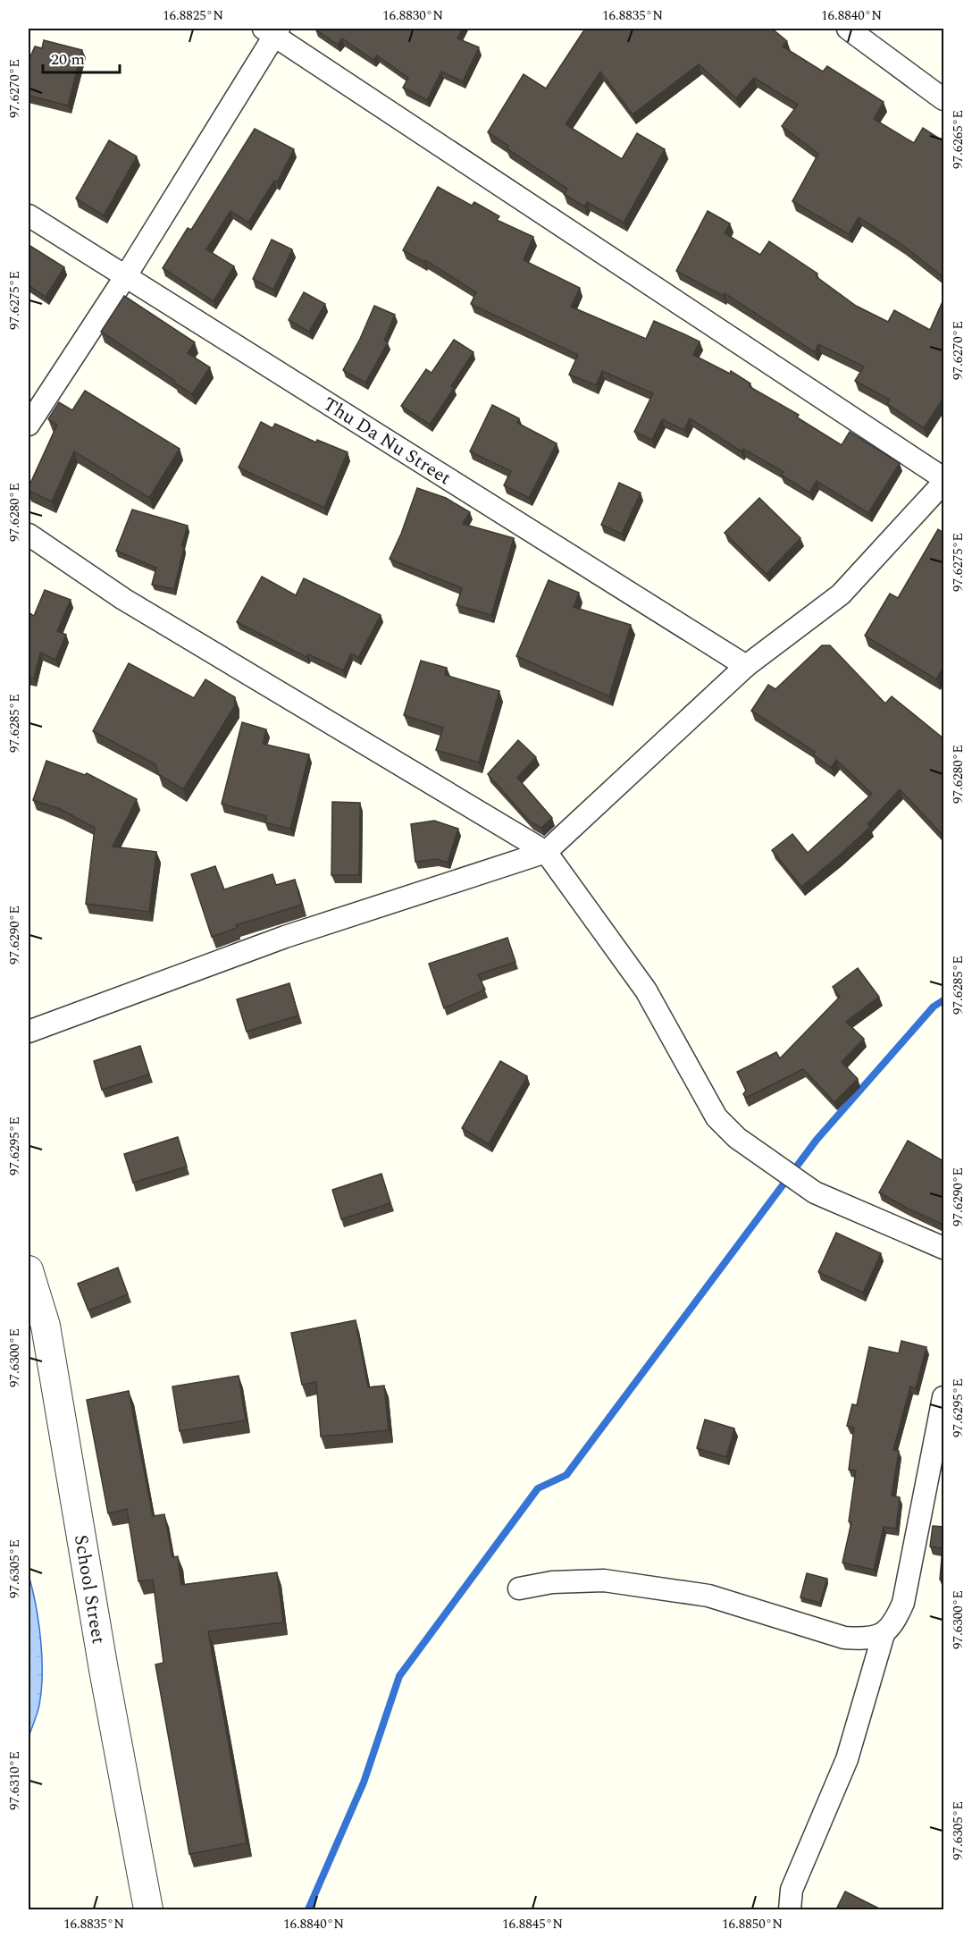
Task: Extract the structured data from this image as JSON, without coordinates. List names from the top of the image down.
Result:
{
  "streets": {
    "street": ["Thu Da Nu Street", "School Street"]
  },
  "scale_bar": "20 m",
  "coordinates": [
    "16.8825°N",
    "16.8830°N",
    "16.8835°N",
    "16.8840°N",
    "97.6270°E",
    "97.6265°E",
    "97.6275°E",
    "97.6280°E",
    "97.6285°E",
    "97.6290°E",
    "97.6295°E",
    "97.6300°E",
    "97.6305°E",
    "97.6310°E",
    "16.8845°N",
    "16.8850°N"
  ]
}
